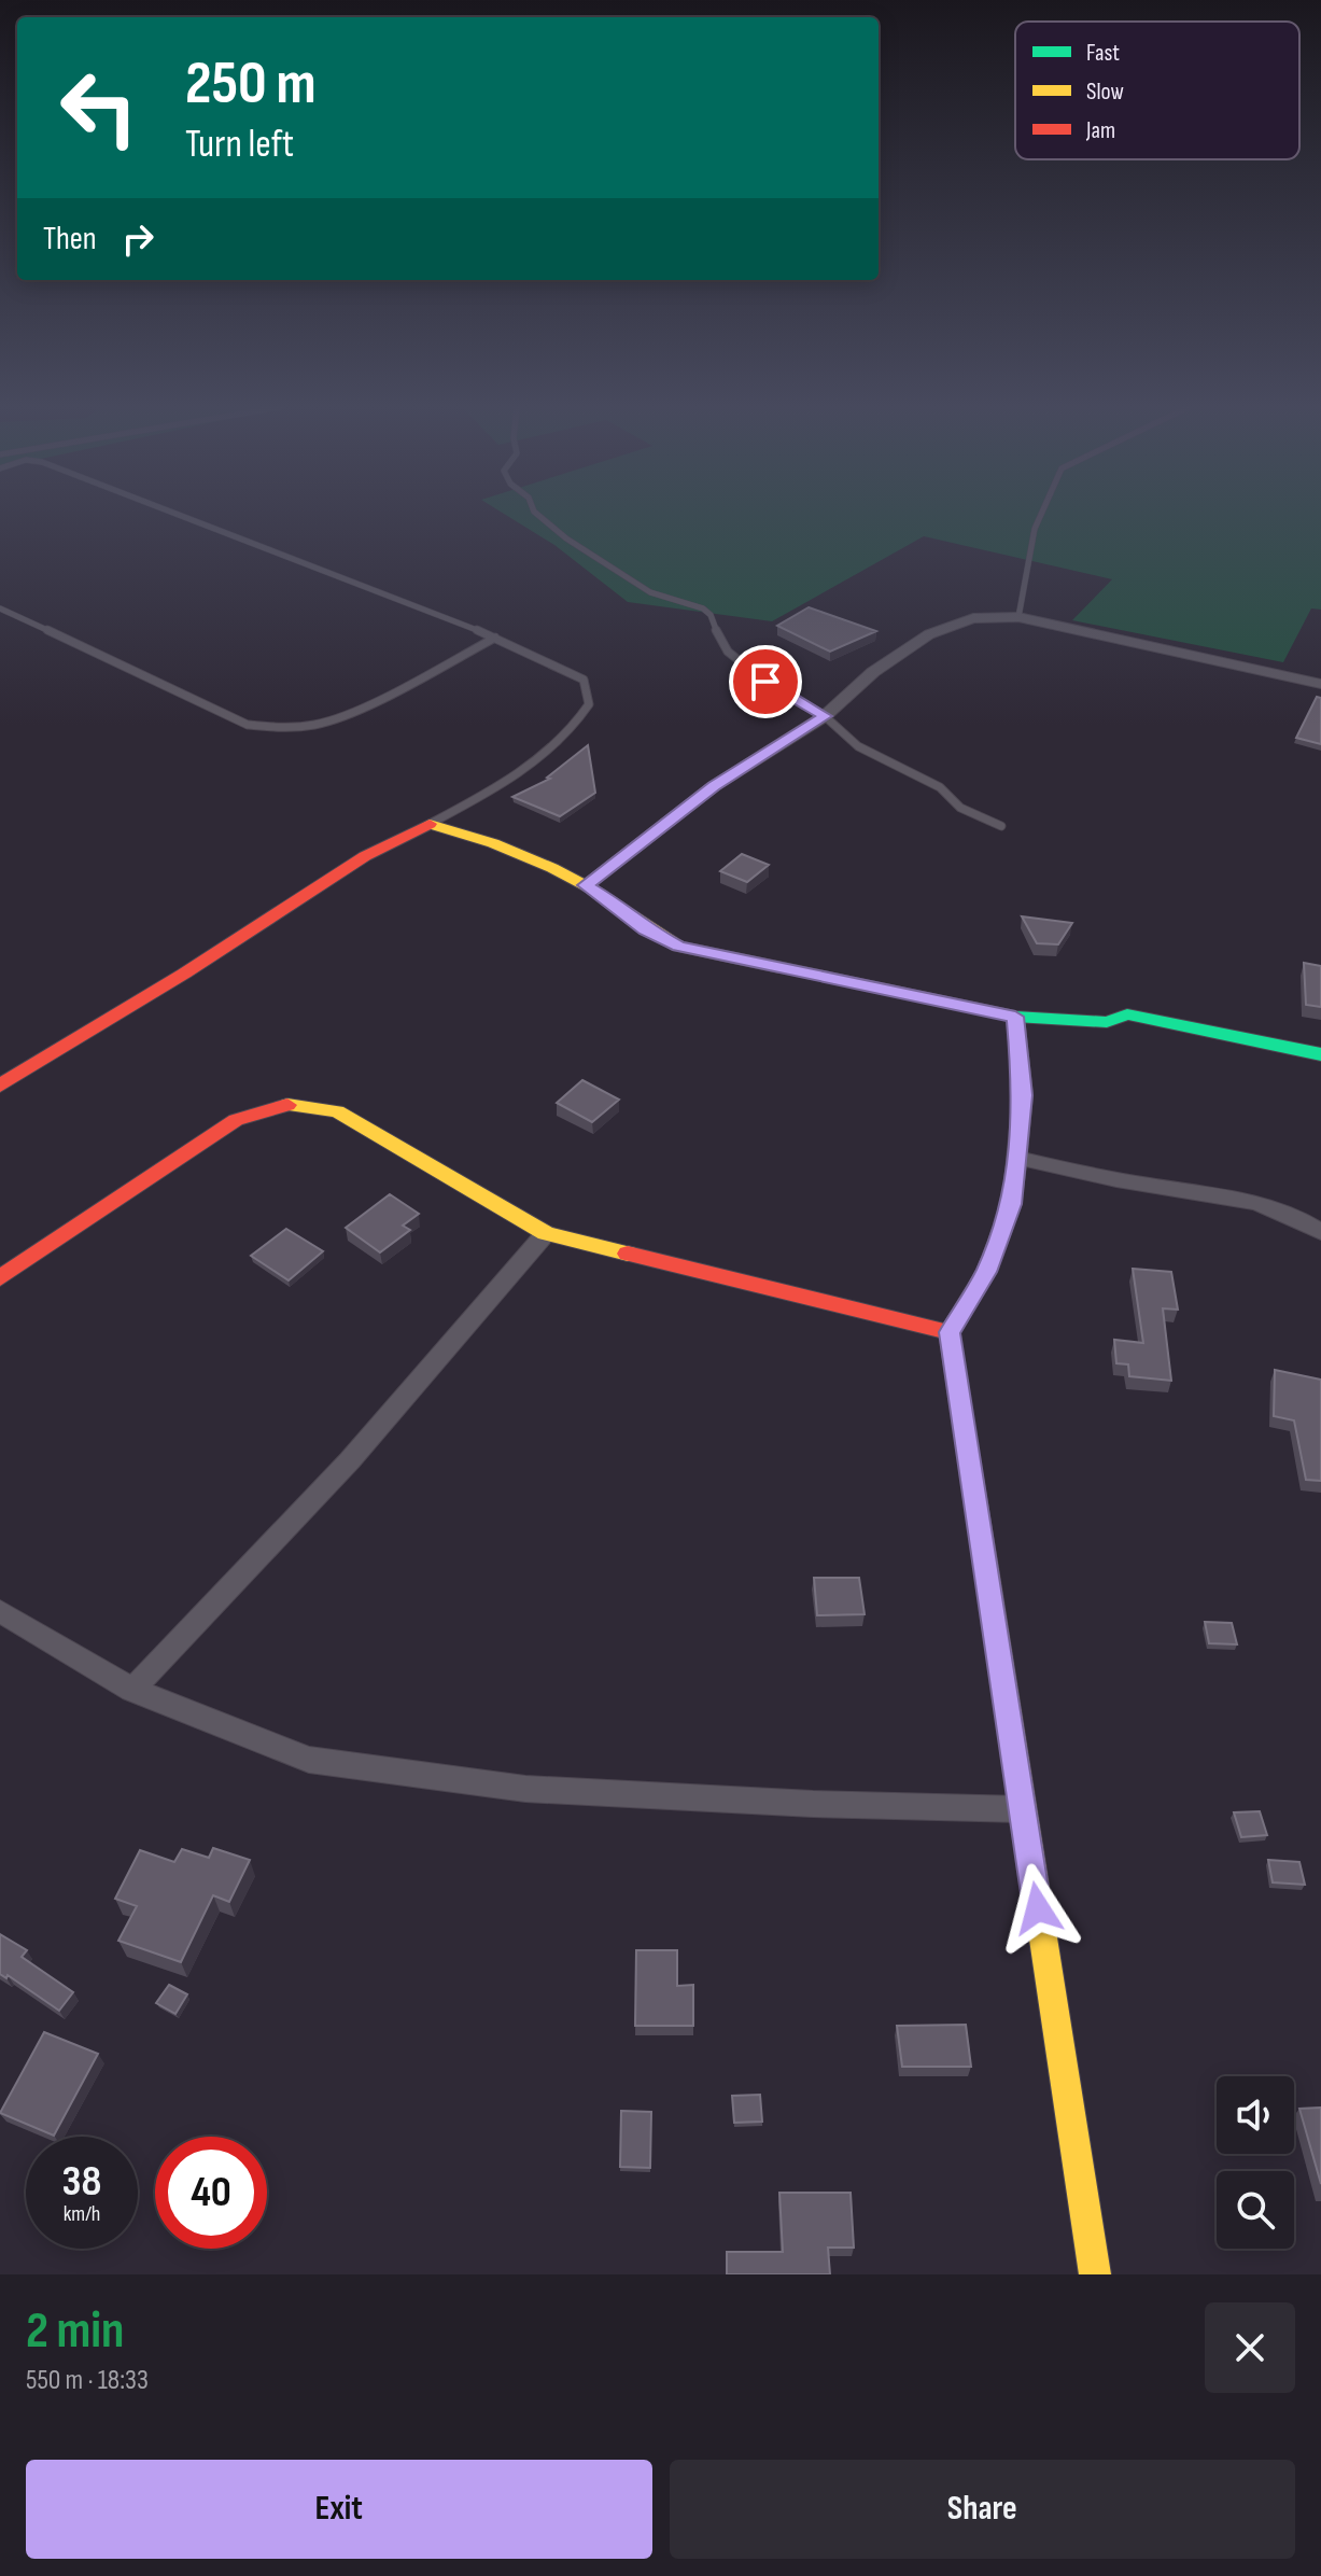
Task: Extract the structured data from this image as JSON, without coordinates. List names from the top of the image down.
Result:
{
  "legend": ["Fast", "Slow", "Jam"],
  "page": {
    "turn": ["250 m", "Turn left"],
    "then": "Then",
    "speed": "38 km/h",
    "limit": "40",
    "heading": ["2 min", "550 m · 18:33"],
    "buttons": ["Exit", "Share"]
  }
}
